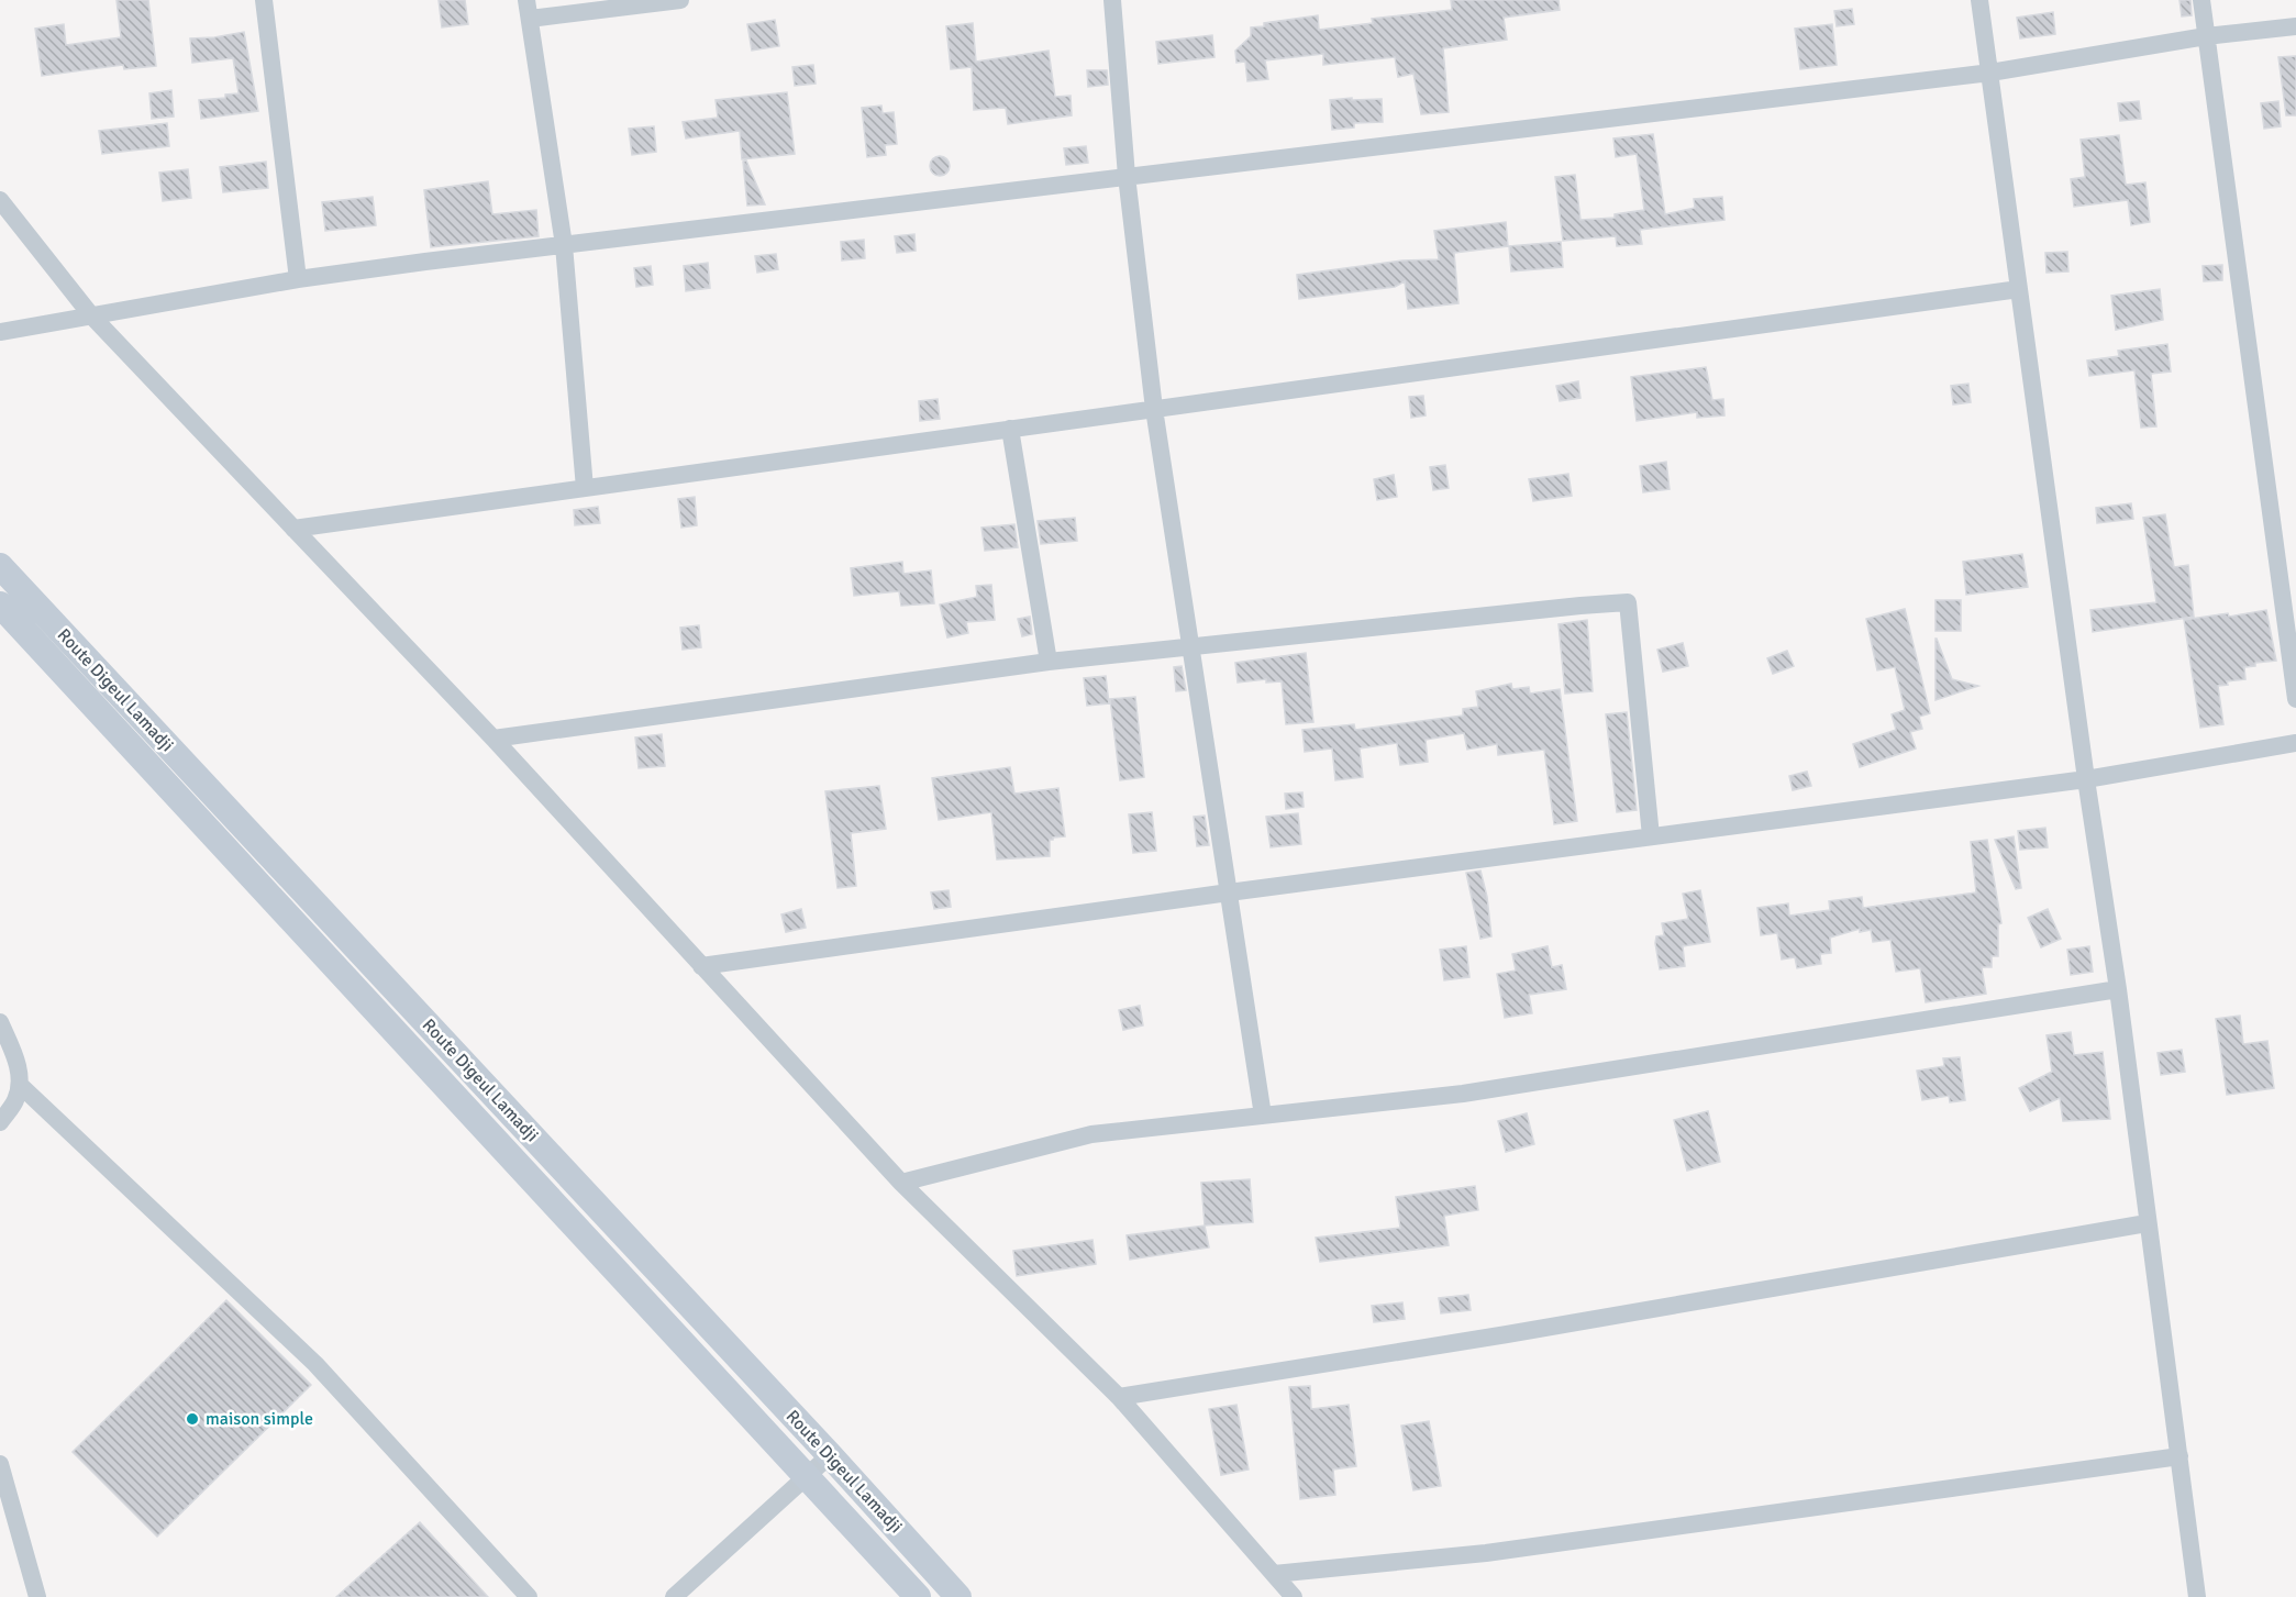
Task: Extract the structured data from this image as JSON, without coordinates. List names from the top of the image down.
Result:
{
  "streets": {
    "main road": ["Route Digeul Lamadji"]
  },
  "places": ["maison simple"]
}
